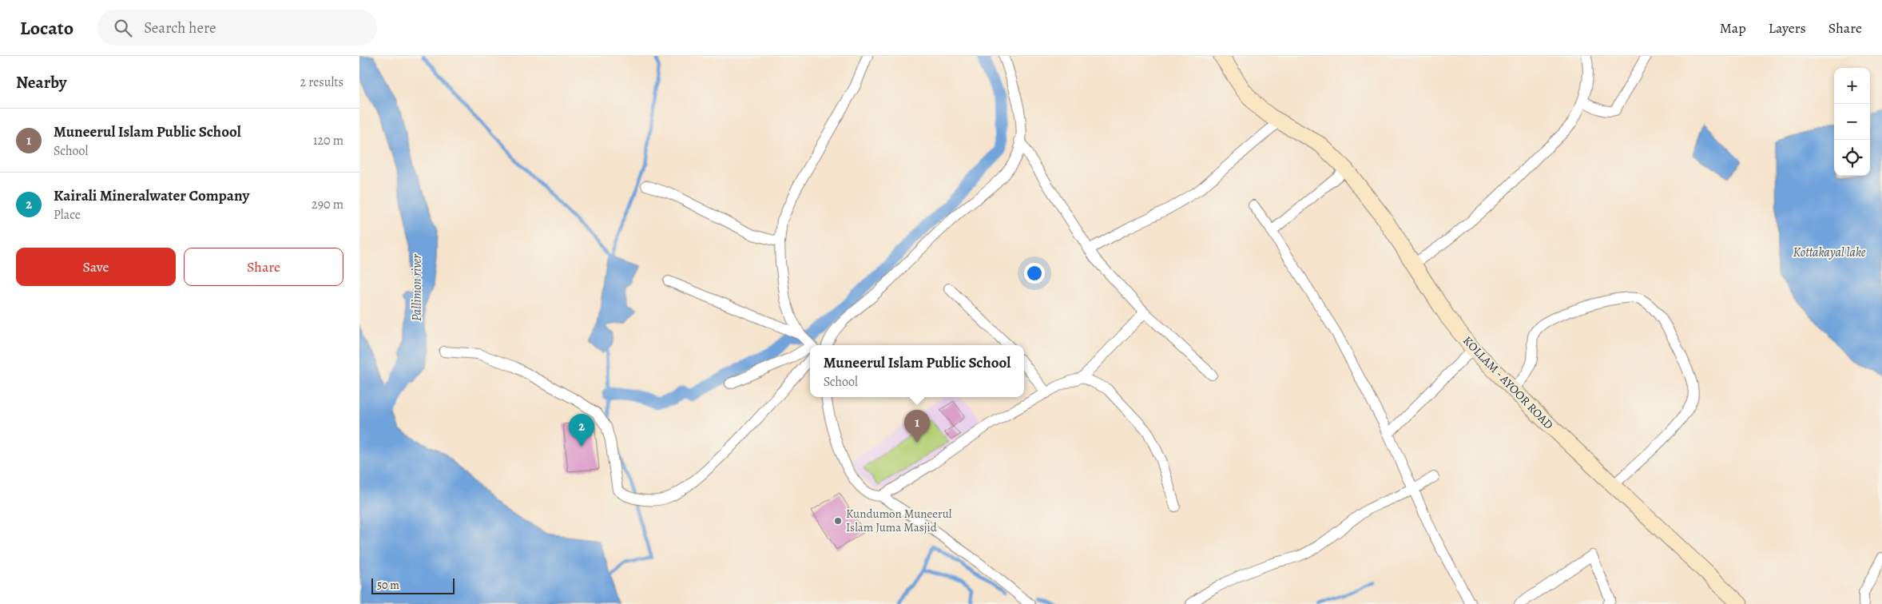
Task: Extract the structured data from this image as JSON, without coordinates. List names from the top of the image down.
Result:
{
  "streets": {
    "main road": ["KOLLAM - AYOOR ROAD"]
  },
  "water": ["Kottakayal lake", "Pallimon river"],
  "places": ["Kundumon Muneerul Islam Juma Masjid"],
  "scale_bar": "50 m",
  "page": {
    "header": "Locato",
    "search": "Search here",
    "nav": ["Map", "Layers", "Share"],
    "heading": ["Nearby", "2 results"],
    "map_buttons": ["+", "−"],
    "list": [
      {
        "mark": "1",
        "name": "Muneerul Islam Public School",
        "note": "School",
        "value": "120 m"
      },
      {
        "mark": "2",
        "name": "Kairali Mineralwater Company",
        "note": "Place",
        "value": "290 m"
      }
    ],
    "buttons": ["Save", "Share"],
    "popup": ["Muneerul Islam Public School", "School"],
    "pins": ["1", "2"],
    "scale": "50 m"
  }
}
